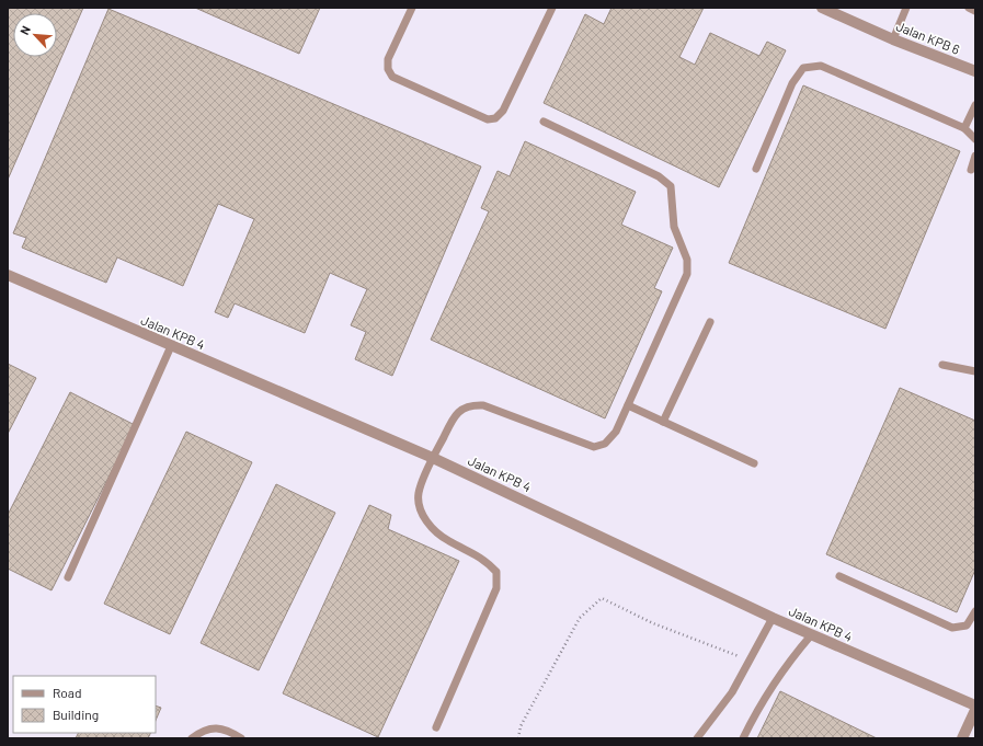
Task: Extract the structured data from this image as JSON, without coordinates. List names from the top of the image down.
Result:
{
  "streets": {
    "street": ["Jalan KPB 6", "Jalan KPB 4"]
  },
  "legend": ["Road", "Building"],
  "north": "top left"
}
